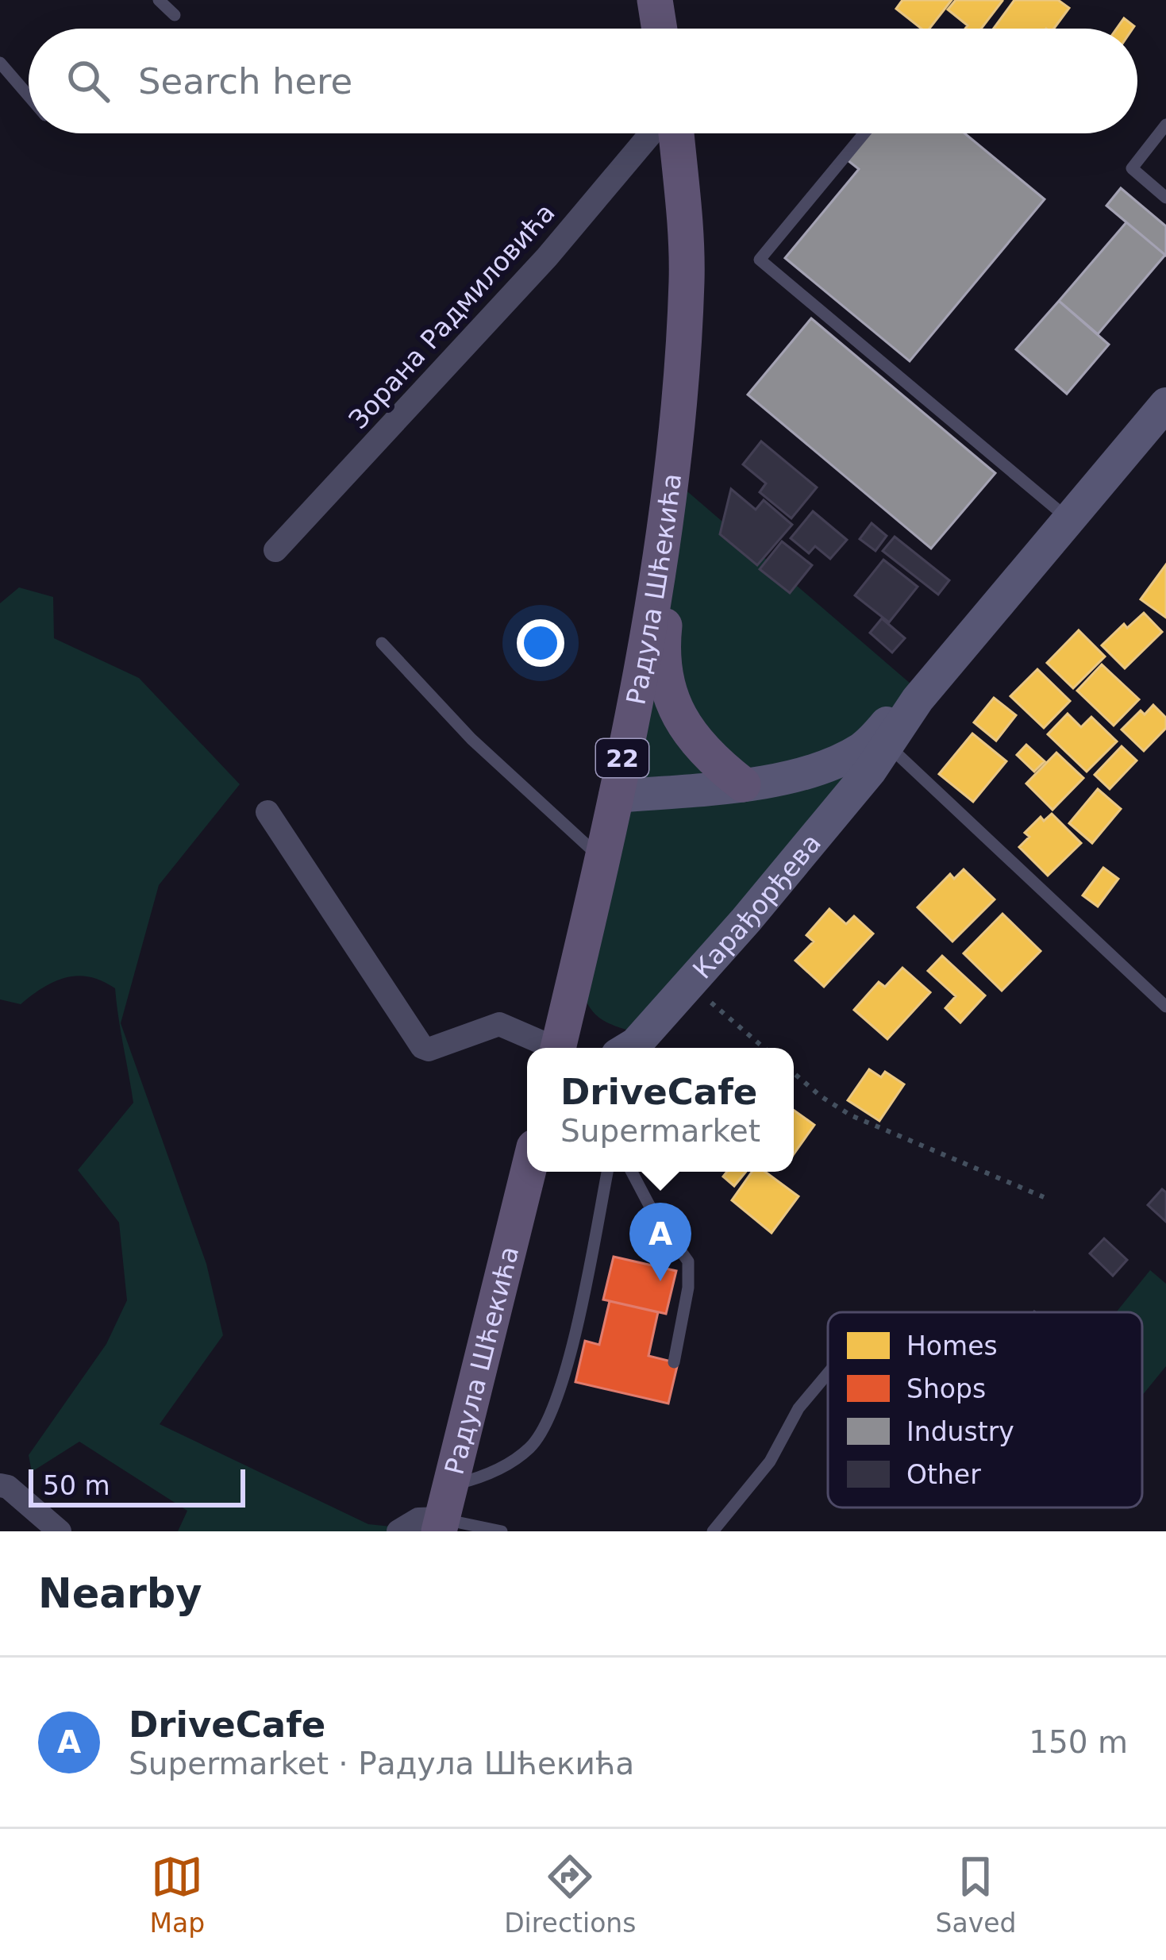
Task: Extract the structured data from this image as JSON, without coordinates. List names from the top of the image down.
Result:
{
  "streets": {
    "main road": ["Радула Шћекића", "22"],
    "street": ["Зорана Радмиловића", "Карађорђева"]
  },
  "crossings": [
    ["Радула Шћекића", "Карађорђева"]
  ],
  "legend": [
    "Homes",
    "Shops",
    "Industry",
    "Other"
  ],
  "scale_bar": "50 m",
  "page": {
    "search": "Search here",
    "popup": ["DriveCafe", "Supermarket"],
    "pins": "A",
    "scale": "50 m",
    "heading": "Nearby",
    "list": [
      {
        "mark": "A",
        "name": "DriveCafe",
        "note": "Supermarket · Радула Шћекића",
        "value": "150 m"
      }
    ],
    "nav": ["Map", "Directions", "Saved"]
  }
}
